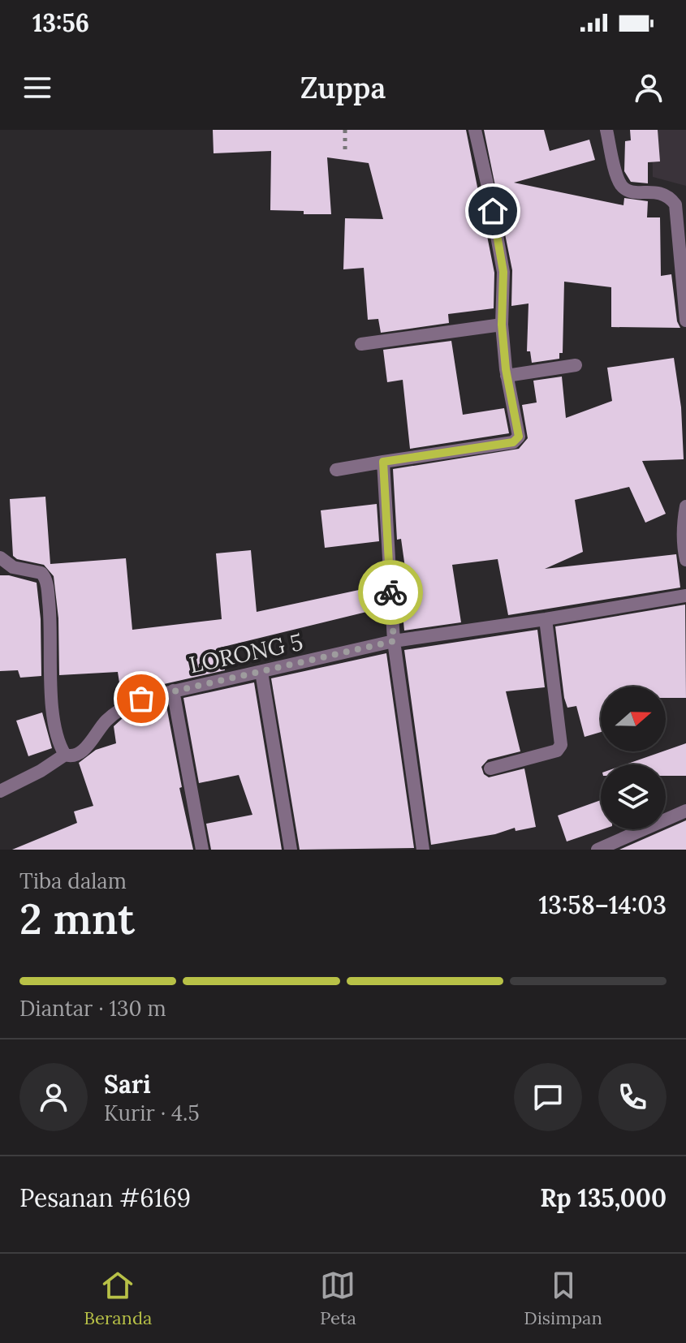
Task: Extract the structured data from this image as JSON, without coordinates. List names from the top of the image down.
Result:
{
  "streets": {
    "street": ["LORONG 5"]
  },
  "north": "right",
  "page": {
    "status": "13:56",
    "header": "Zuppa",
    "heading": ["2 mnt", "Tiba dalam", "13:58–14:03"],
    "panel": [
      "Sari",
      "Kurir · 4.5",
      "Pesanan #6169",
      "Rp 135,000"
    ],
    "bar": "Diantar · 130 m",
    "tabs": ["Beranda", "Peta", "Disimpan"]
  }
}
